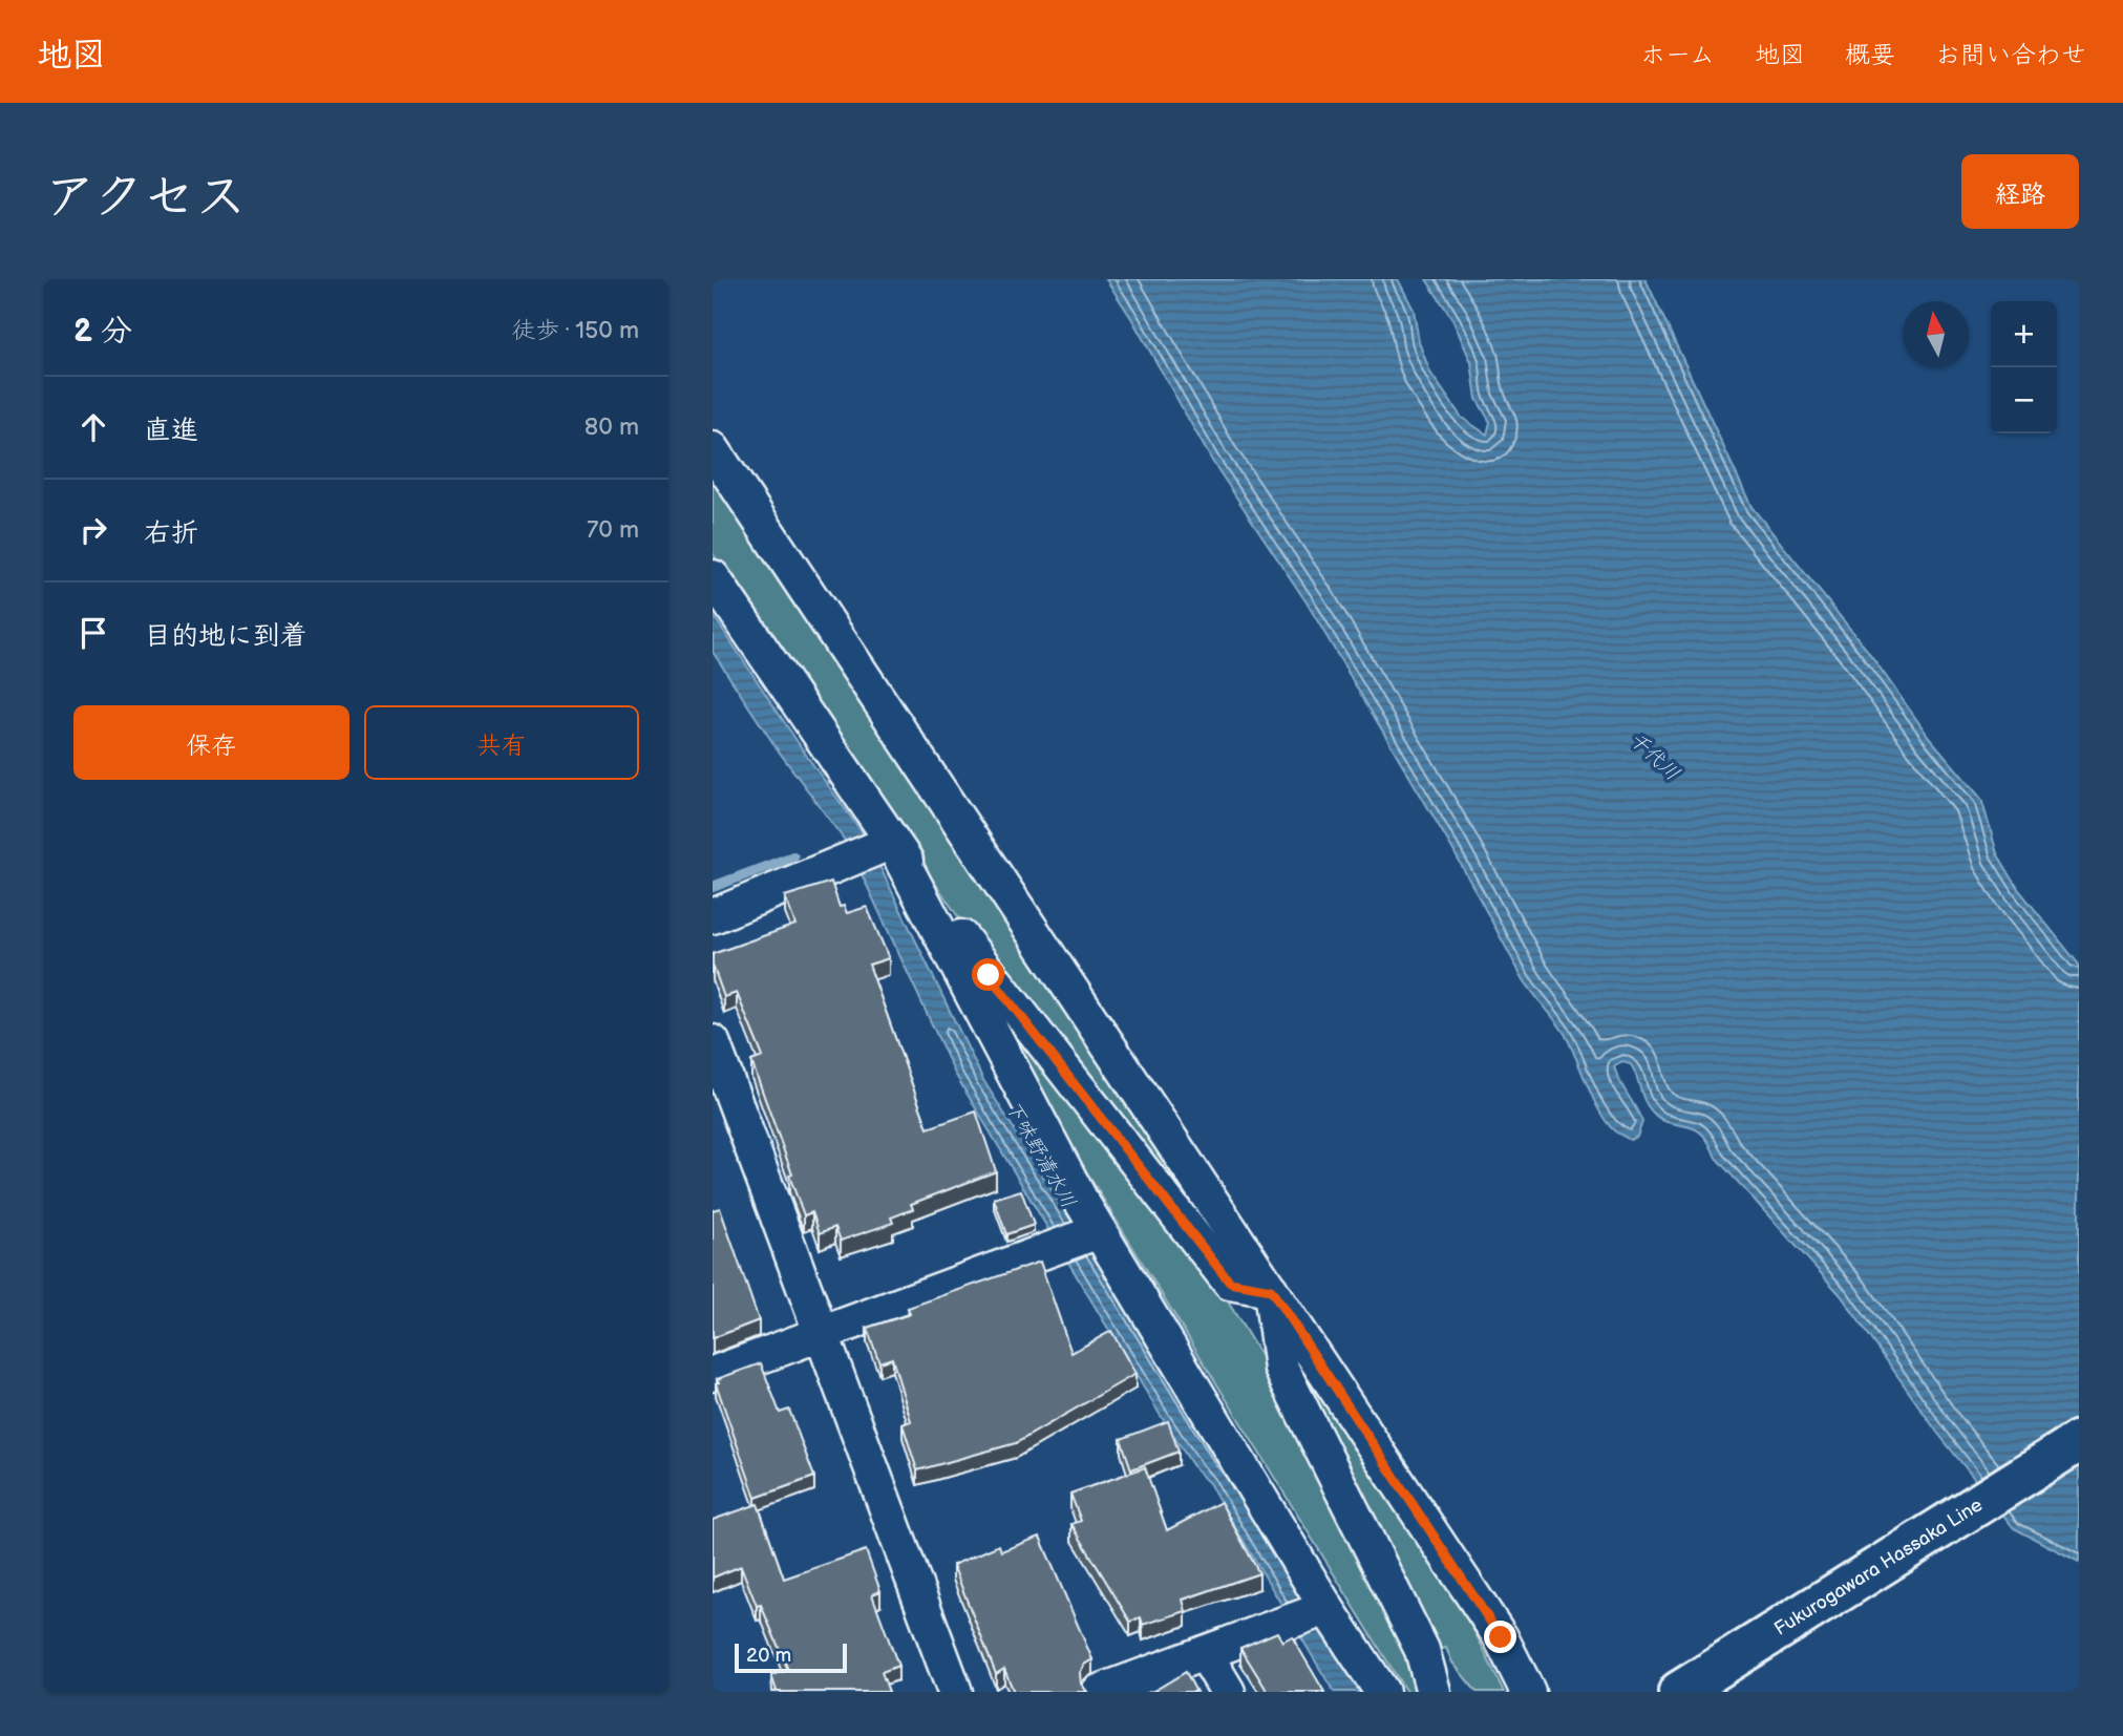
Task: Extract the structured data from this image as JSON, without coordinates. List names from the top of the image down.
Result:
{
  "streets": {
    "main road": ["Fukurogawara Hassaka Line"]
  },
  "water": ["千代川", "下味野清水川"],
  "scale_bar": "20 m",
  "north": "top",
  "page": {
    "header": "地図",
    "nav": [
      "ホーム",
      "地図",
      "概要",
      "お問い合わせ"
    ],
    "title": "アクセス",
    "buttons": [
      "経路",
      ["保存", "共有"]
    ],
    "heading": ["2 分", "徒歩 · 150 m"],
    "map_buttons": ["+", "−"],
    "list": [
      ["直進", "80 m"],
      ["右折", "70 m"],
      "目的地に到着"
    ],
    "scale": "20 m"
  }
}
